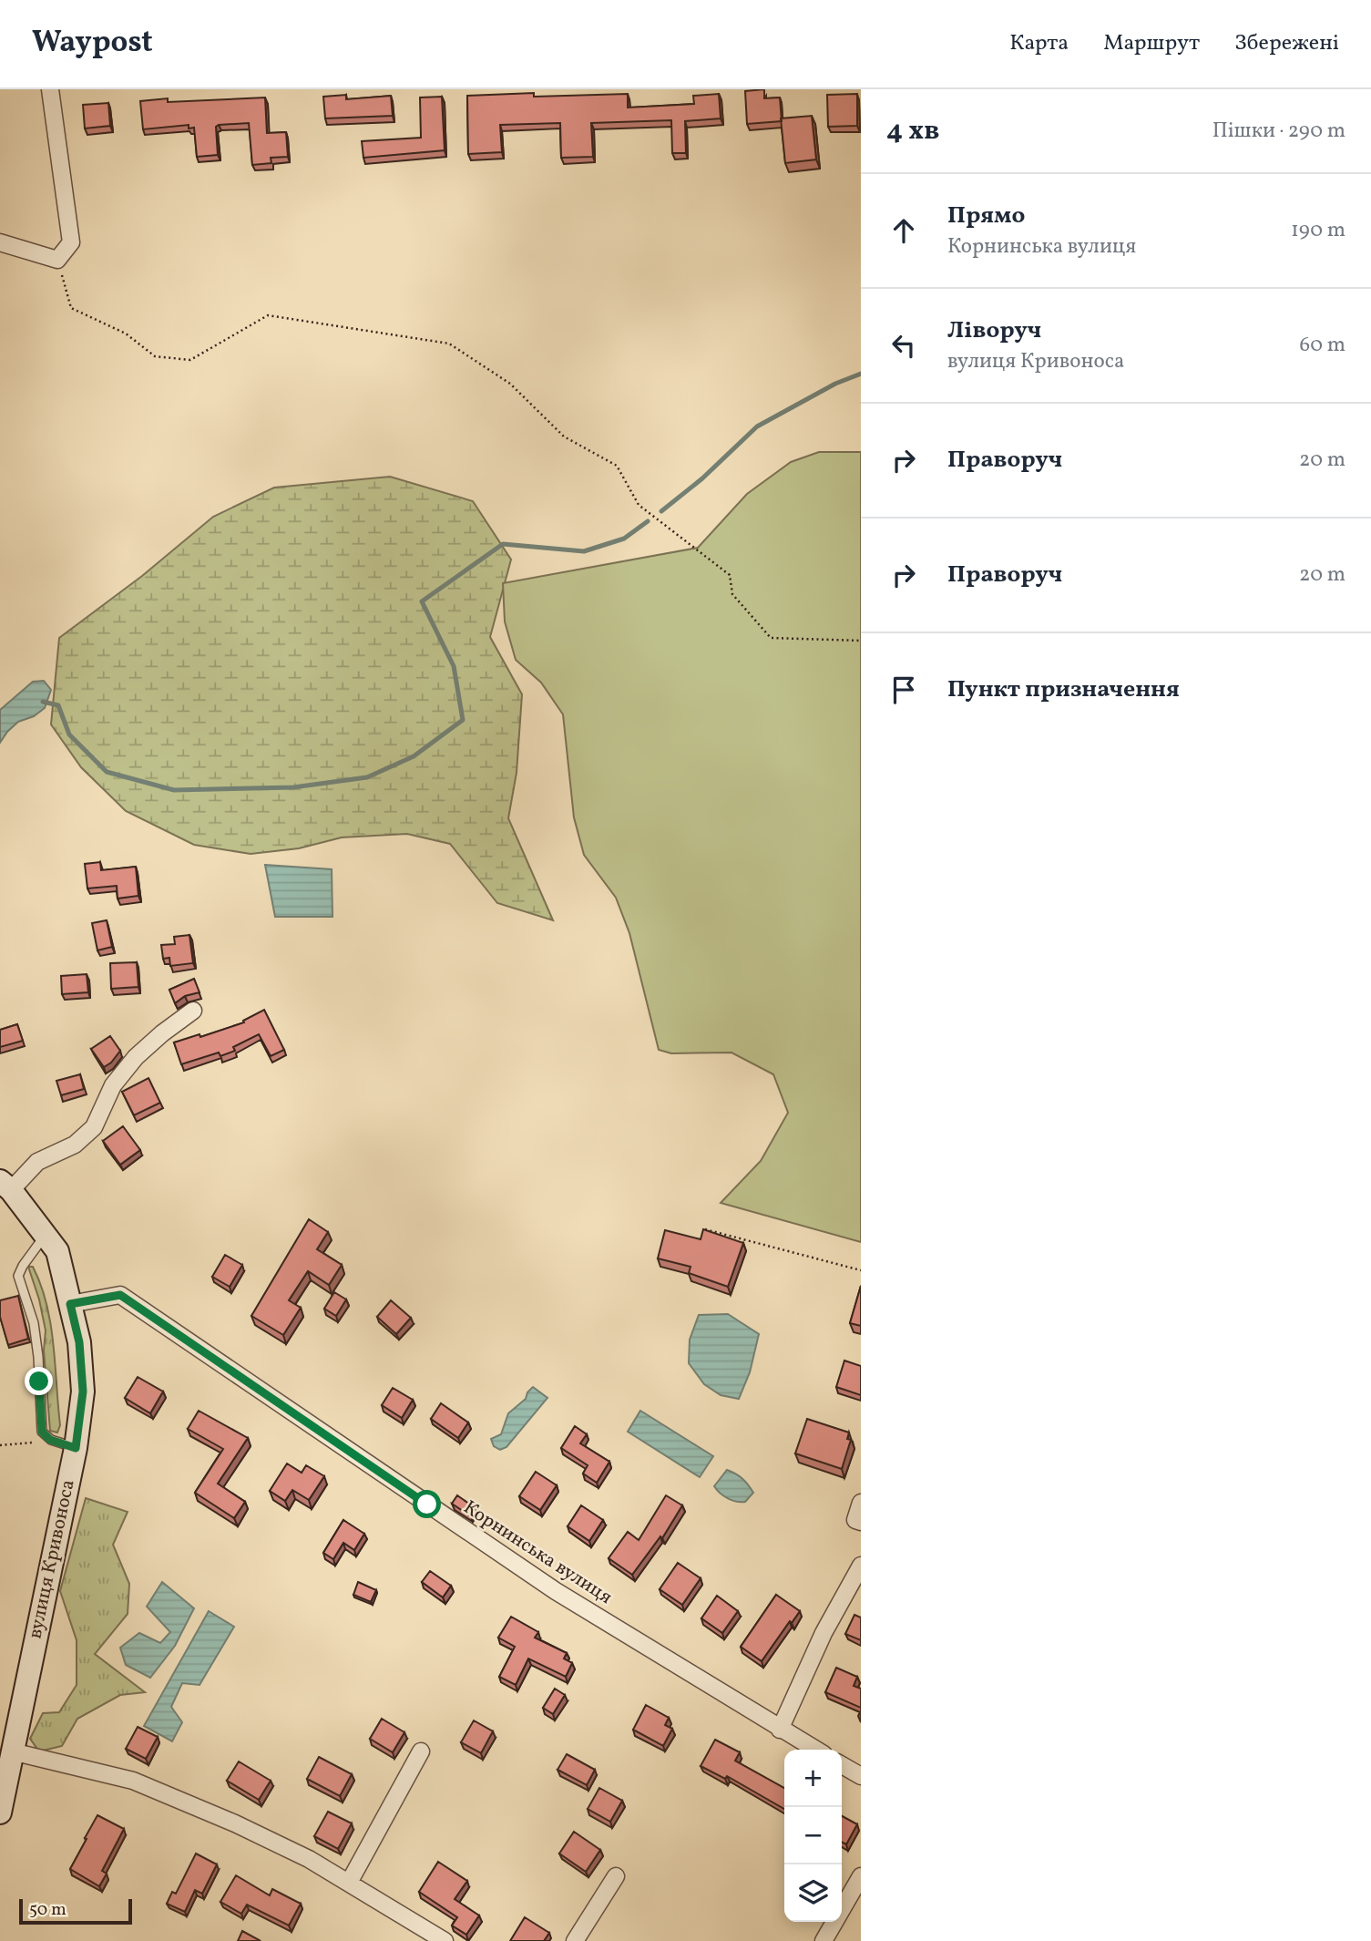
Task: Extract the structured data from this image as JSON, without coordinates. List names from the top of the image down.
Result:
{
  "streets": {
    "main road": ["вулиця Кривоноса"],
    "street": ["Корнинська вулиця"]
  },
  "crossings": [
    ["Корнинська вулиця", "вулиця Кривоноса"]
  ],
  "scale_bar": "50 m",
  "page": {
    "header": "Waypost",
    "nav": ["Карта", "Маршрут", "Збережені"],
    "heading": ["4 хв", "Пішки · 290 m"],
    "list": [
      ["Прямо", "Корнинська вулиця", "190 m"],
      ["Ліворуч", "вулиця Кривоноса", "60 m"],
      ["Праворуч", "20 m"],
      ["Праворуч", "20 m"],
      "Пункт призначення"
    ],
    "map_buttons": ["+", "−"],
    "scale": "50 m"
  }
}
